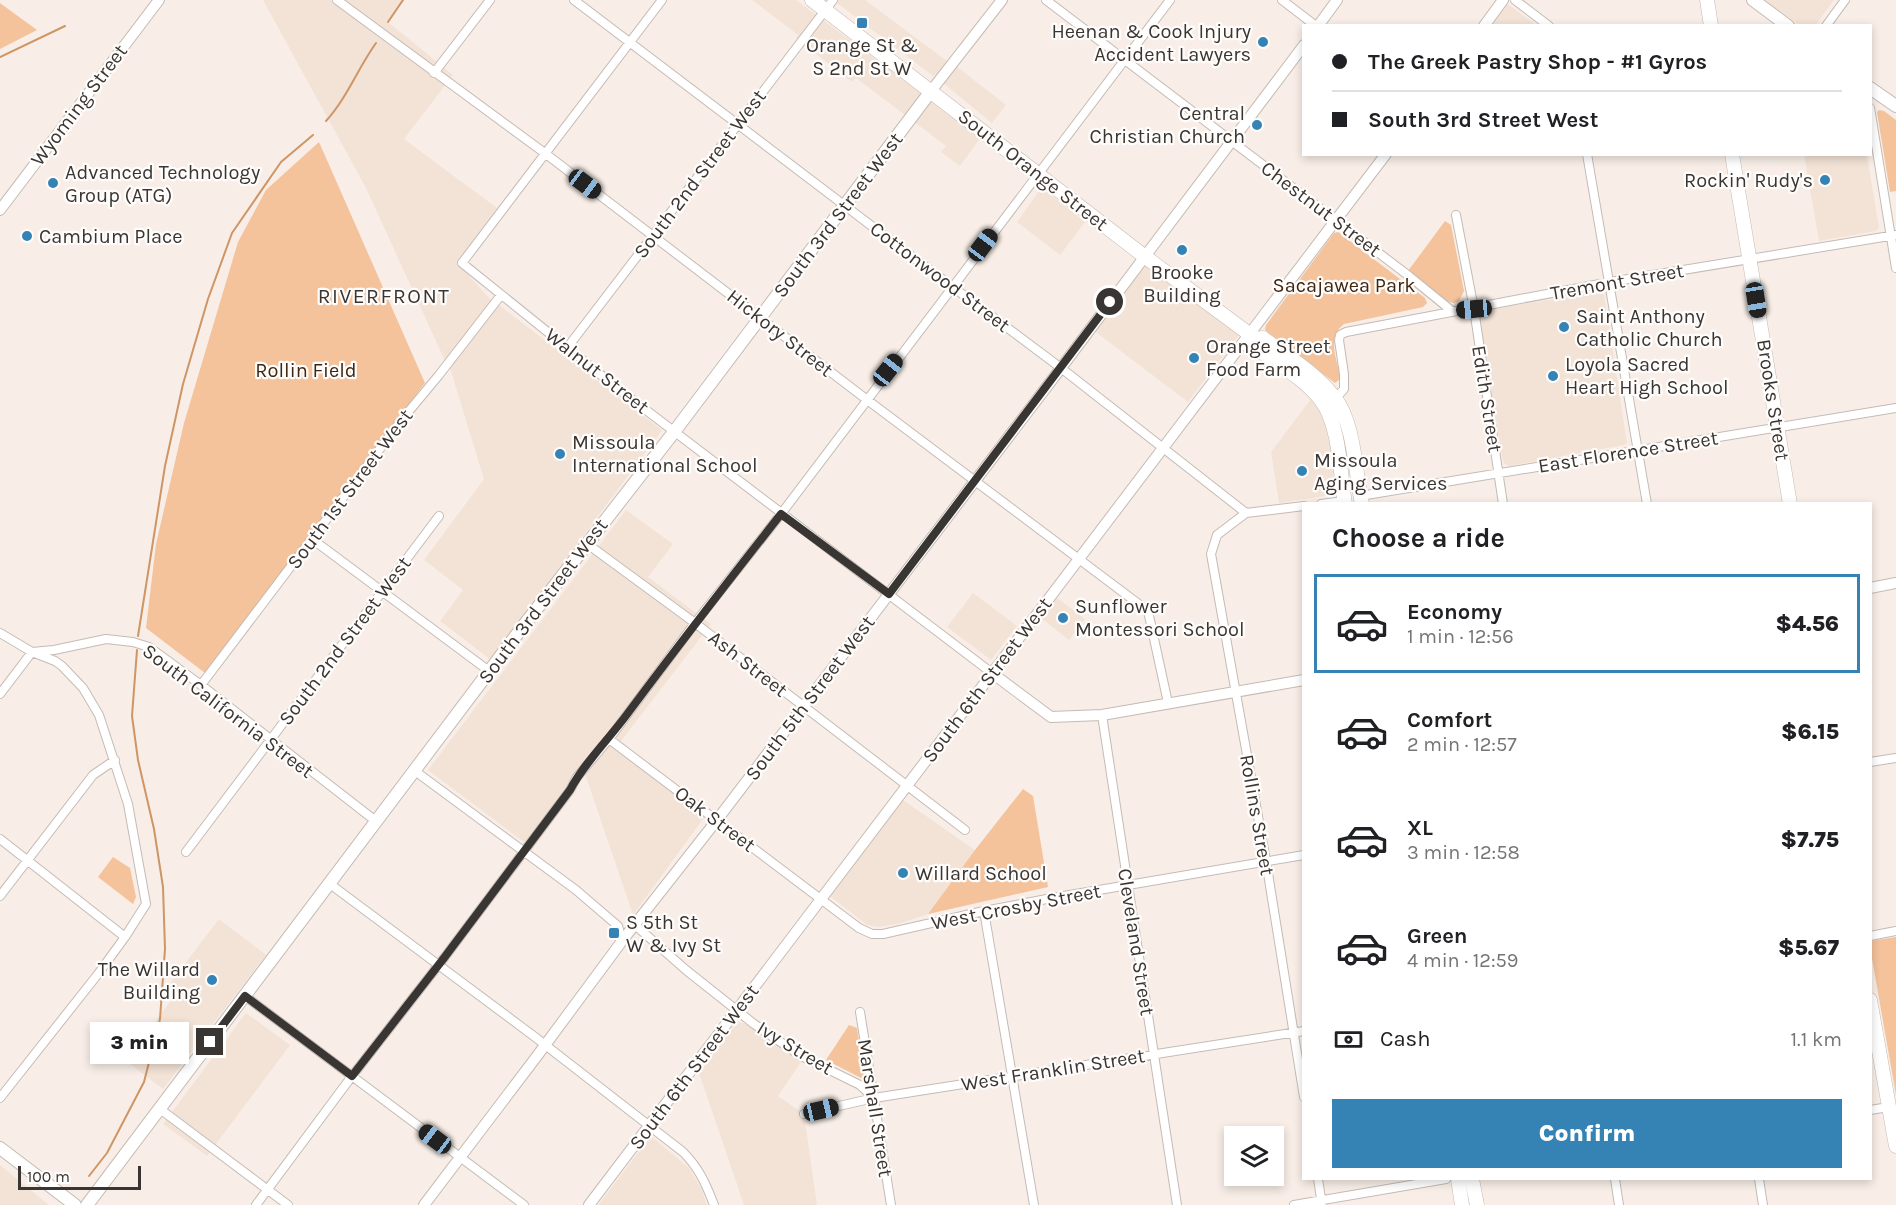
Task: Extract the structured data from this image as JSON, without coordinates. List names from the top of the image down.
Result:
{
  "streets": {
    "main road": ["South Orange Street", "South 3rd Street West", "Brooks Street"],
    "street": [
      "Wyoming Street",
      "South 2nd Street West",
      "Chestnut Street",
      "Cottonwood Street",
      "Tremont Street",
      "Hickory Street",
      "Walnut Street",
      "Edith Street",
      "East Florence Street",
      "South 1st Street West",
      "Ash Street",
      "South 6th Street West",
      "South 5th Street West",
      "South California Street",
      "Rollins Street",
      "Oak Street",
      "West Crosby Street",
      "Cleveland Street",
      "Ivy Street",
      "West Franklin Street",
      "Marshall Street"
    ]
  },
  "crossings": [
    ["South Orange Street", "South 2nd Street West"],
    ["South Orange Street", "South 3rd Street West"],
    ["South Orange Street", "South 6th Street West"],
    ["South Orange Street", "South 5th Street West"],
    ["South 2nd Street West", "Cottonwood Street"],
    ["South 2nd Street West", "Hickory Street"],
    ["South 2nd Street West", "Walnut Street"],
    ["South 2nd Street West", "South California Street"],
    ["Chestnut Street", "Tremont Street"],
    ["Chestnut Street", "South 6th Street West"],
    ["Chestnut Street", "South 5th Street West"],
    ["South 3rd Street West", "Cottonwood Street"],
    ["South 3rd Street West", "Hickory Street"],
    ["South 3rd Street West", "Walnut Street"],
    ["South 3rd Street West", "Ash Street"],
    ["South 3rd Street West", "South California Street"],
    ["Cottonwood Street", "South 6th Street West"],
    ["Cottonwood Street", "South 5th Street West"],
    ["Cottonwood Street", "Rollins Street"],
    ["Tremont Street", "Edith Street"],
    ["Tremont Street", "Brooks Street"],
    ["Hickory Street", "Walnut Street"],
    ["Hickory Street", "South 6th Street West"],
    ["Hickory Street", "South 5th Street West"],
    ["Walnut Street", "South 1st Street West"],
    ["Walnut Street", "South 6th Street West"],
    ["Walnut Street", "South 5th Street West"],
    ["Edith Street", "East Florence Street"],
    ["Brooks Street", "East Florence Street"],
    ["South 1st Street West", "South California Street"],
    ["Ash Street", "South 6th Street West"],
    ["Ash Street", "South 5th Street West"],
    ["South 6th Street West", "Oak Street"],
    ["South 6th Street West", "Ivy Street"],
    ["South 5th Street West", "Oak Street"],
    ["South 5th Street West", "Ivy Street"],
    ["Rollins Street", "West Crosby Street"],
    ["Rollins Street", "West Franklin Street"],
    ["Oak Street", "West Crosby Street"],
    ["West Crosby Street", "Cleveland Street"],
    ["Cleveland Street", "West Franklin Street"],
    ["Ivy Street", "West Franklin Street"],
    ["Ivy Street", "Marshall Street"],
    ["West Franklin Street", "Marshall Street"]
  ],
  "districts": ["RIVERFRONT"],
  "parks": ["Sacajawea Park", "Rollin Field"],
  "places": {
    "transit": ["Orange St & S 2nd St W", "S 5th St W & Ivy St"],
    "other": [
      "Heenan & Cook Injury Accident Lawyers",
      "Central Christian Church",
      "Rockin' Rudy's",
      "Advanced Technology Group (ATG)",
      "Cambium Place",
      "Brooke Building",
      "Saint Anthony Catholic Church",
      "Orange Street Food Farm",
      "Loyola Sacred Heart High School",
      "Missoula International School",
      "Missoula Aging Services",
      "Sunflower Montessori School",
      "Willard School",
      "The Willard Building"
    ]
  },
  "scale_bar": "100 m",
  "page": {
    "banner": ["The Greek Pastry Shop - #1 Gyros", "South 3rd Street West"],
    "heading": "Choose a ride",
    "list": [
      {
        "name": "Economy",
        "note": "1 min · 12:56",
        "value": "$4.56"
      },
      {
        "name": "Comfort",
        "note": "2 min · 12:57",
        "value": "$6.15"
      },
      {
        "name": "XL",
        "note": "3 min · 12:58",
        "value": "$7.75"
      },
      {
        "name": "Green",
        "note": "4 min · 12:59",
        "value": "$5.67"
      }
    ],
    "pay": ["Cash", "1.1 km"],
    "bubble": "3 min",
    "buttons": "Confirm",
    "scale": "100 m"
  }
}
